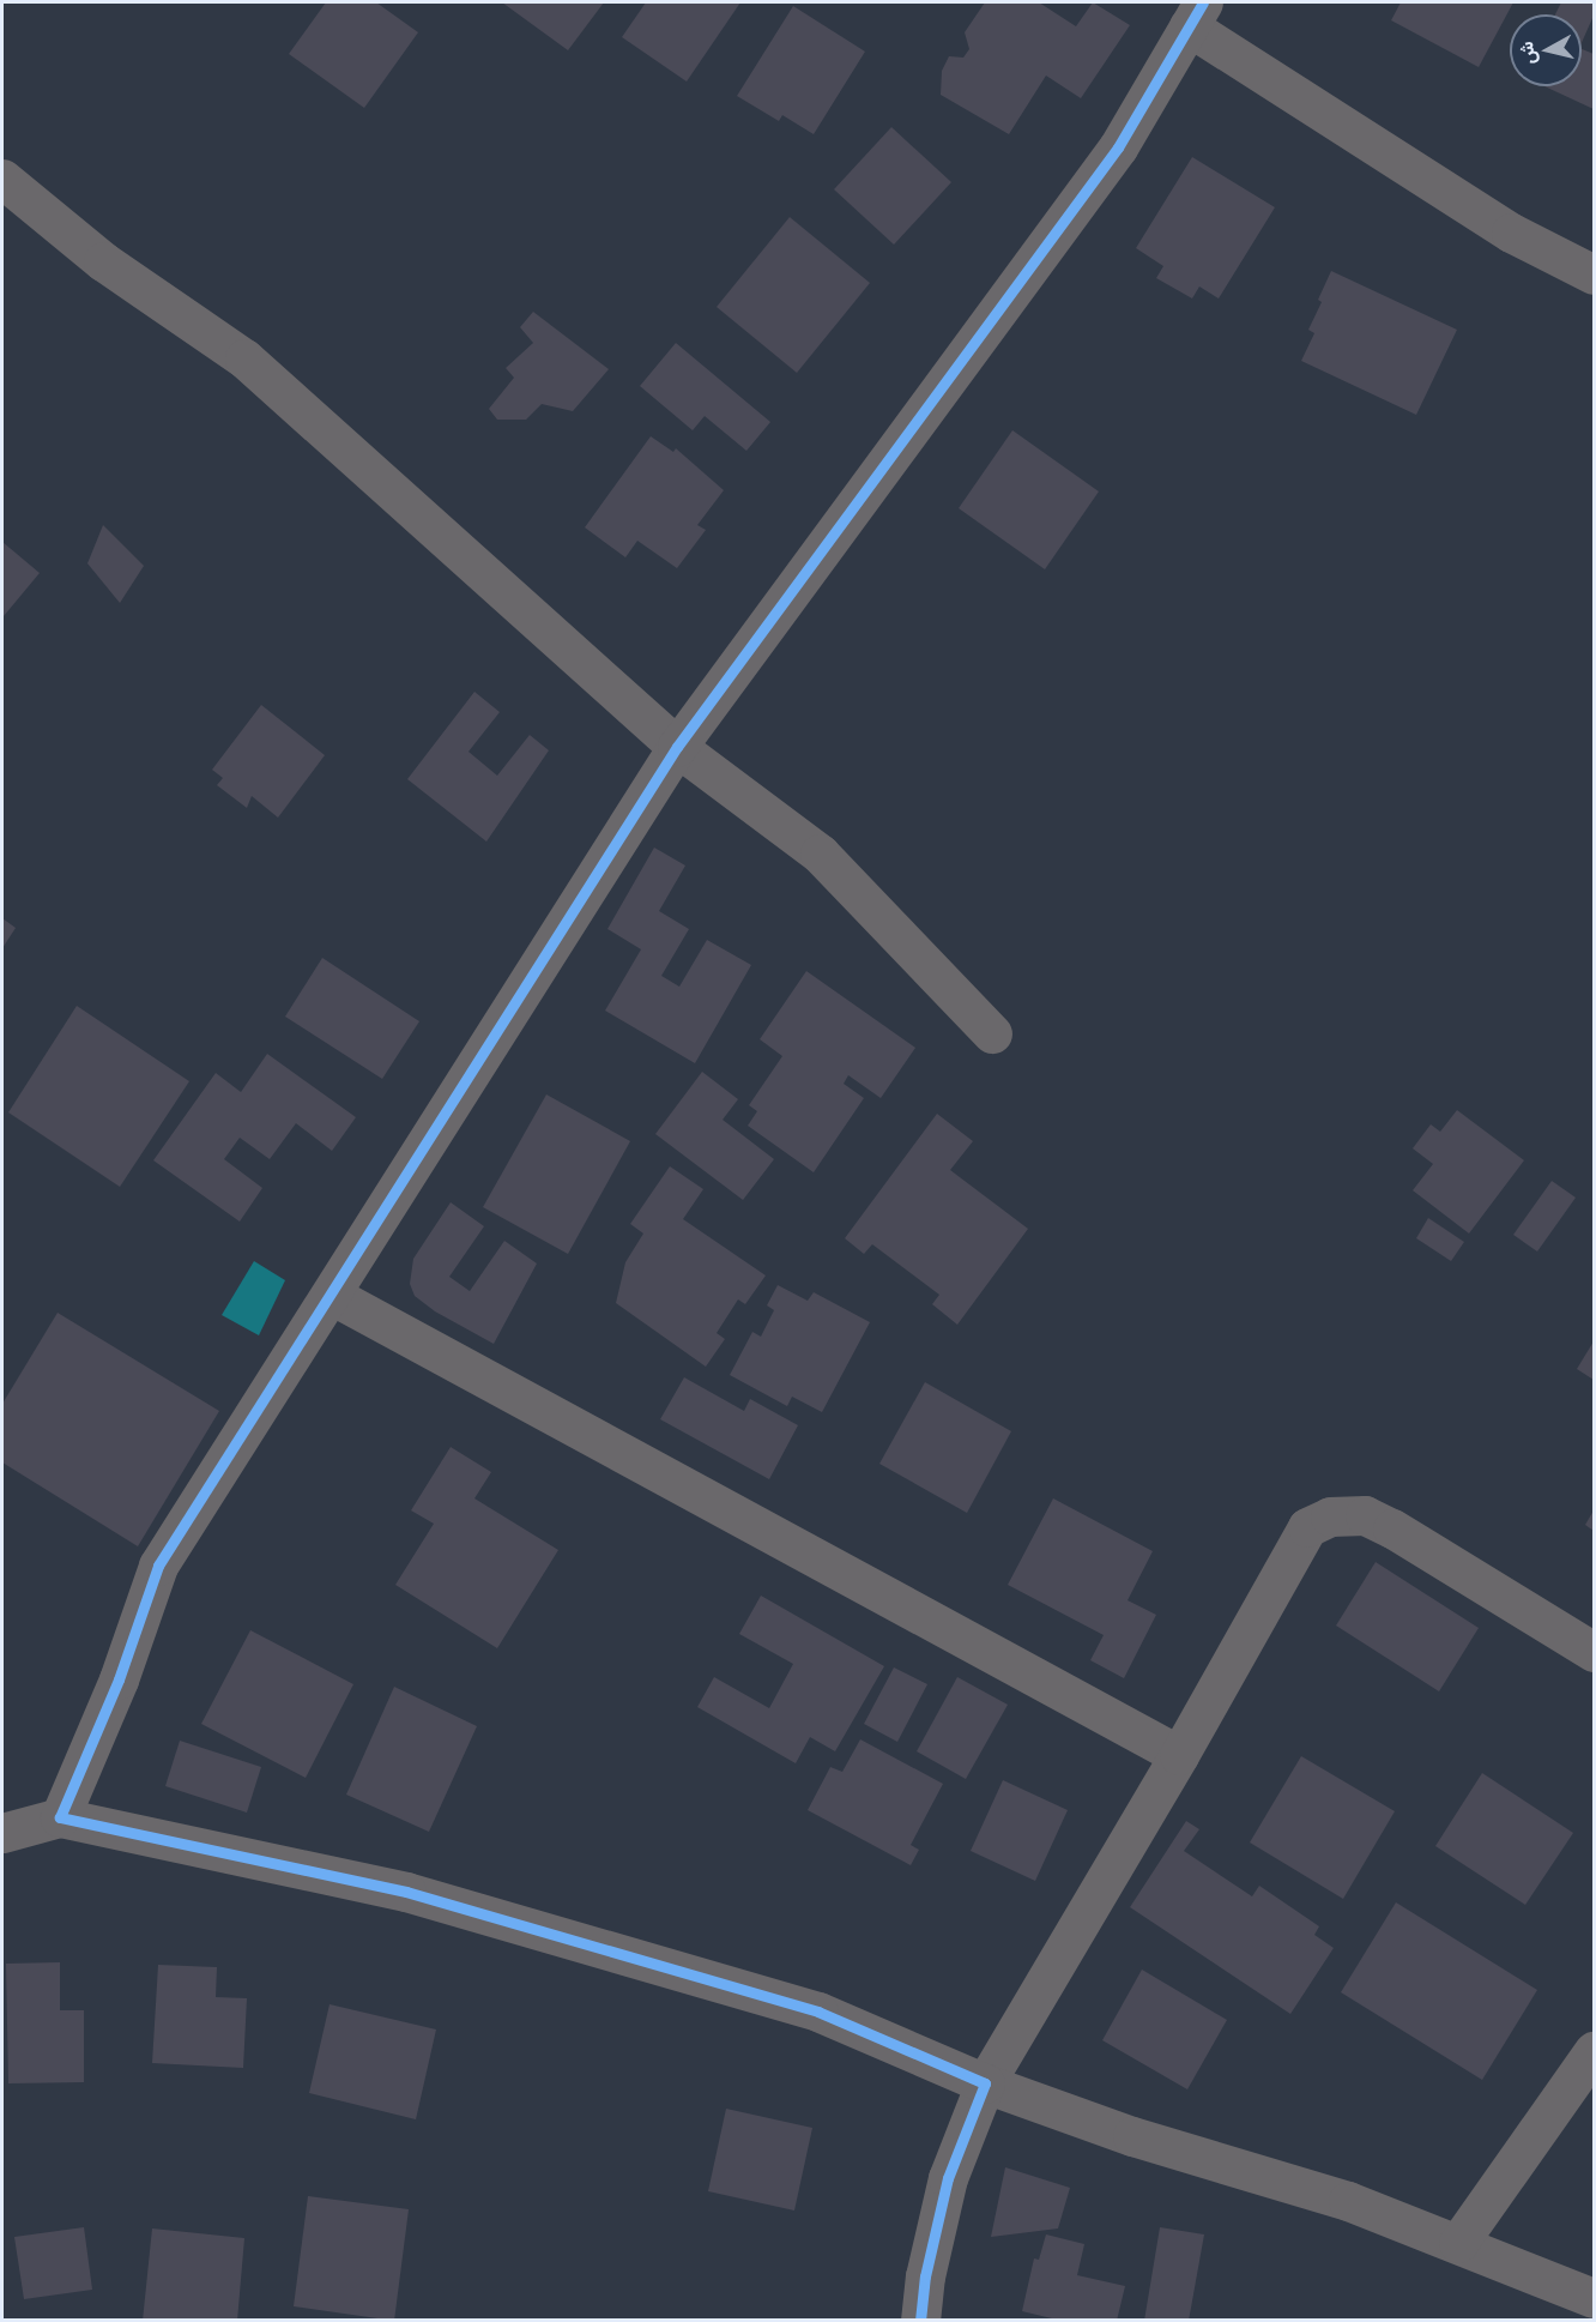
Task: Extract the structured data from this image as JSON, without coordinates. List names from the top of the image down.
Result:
{
  "north": "left"
}
